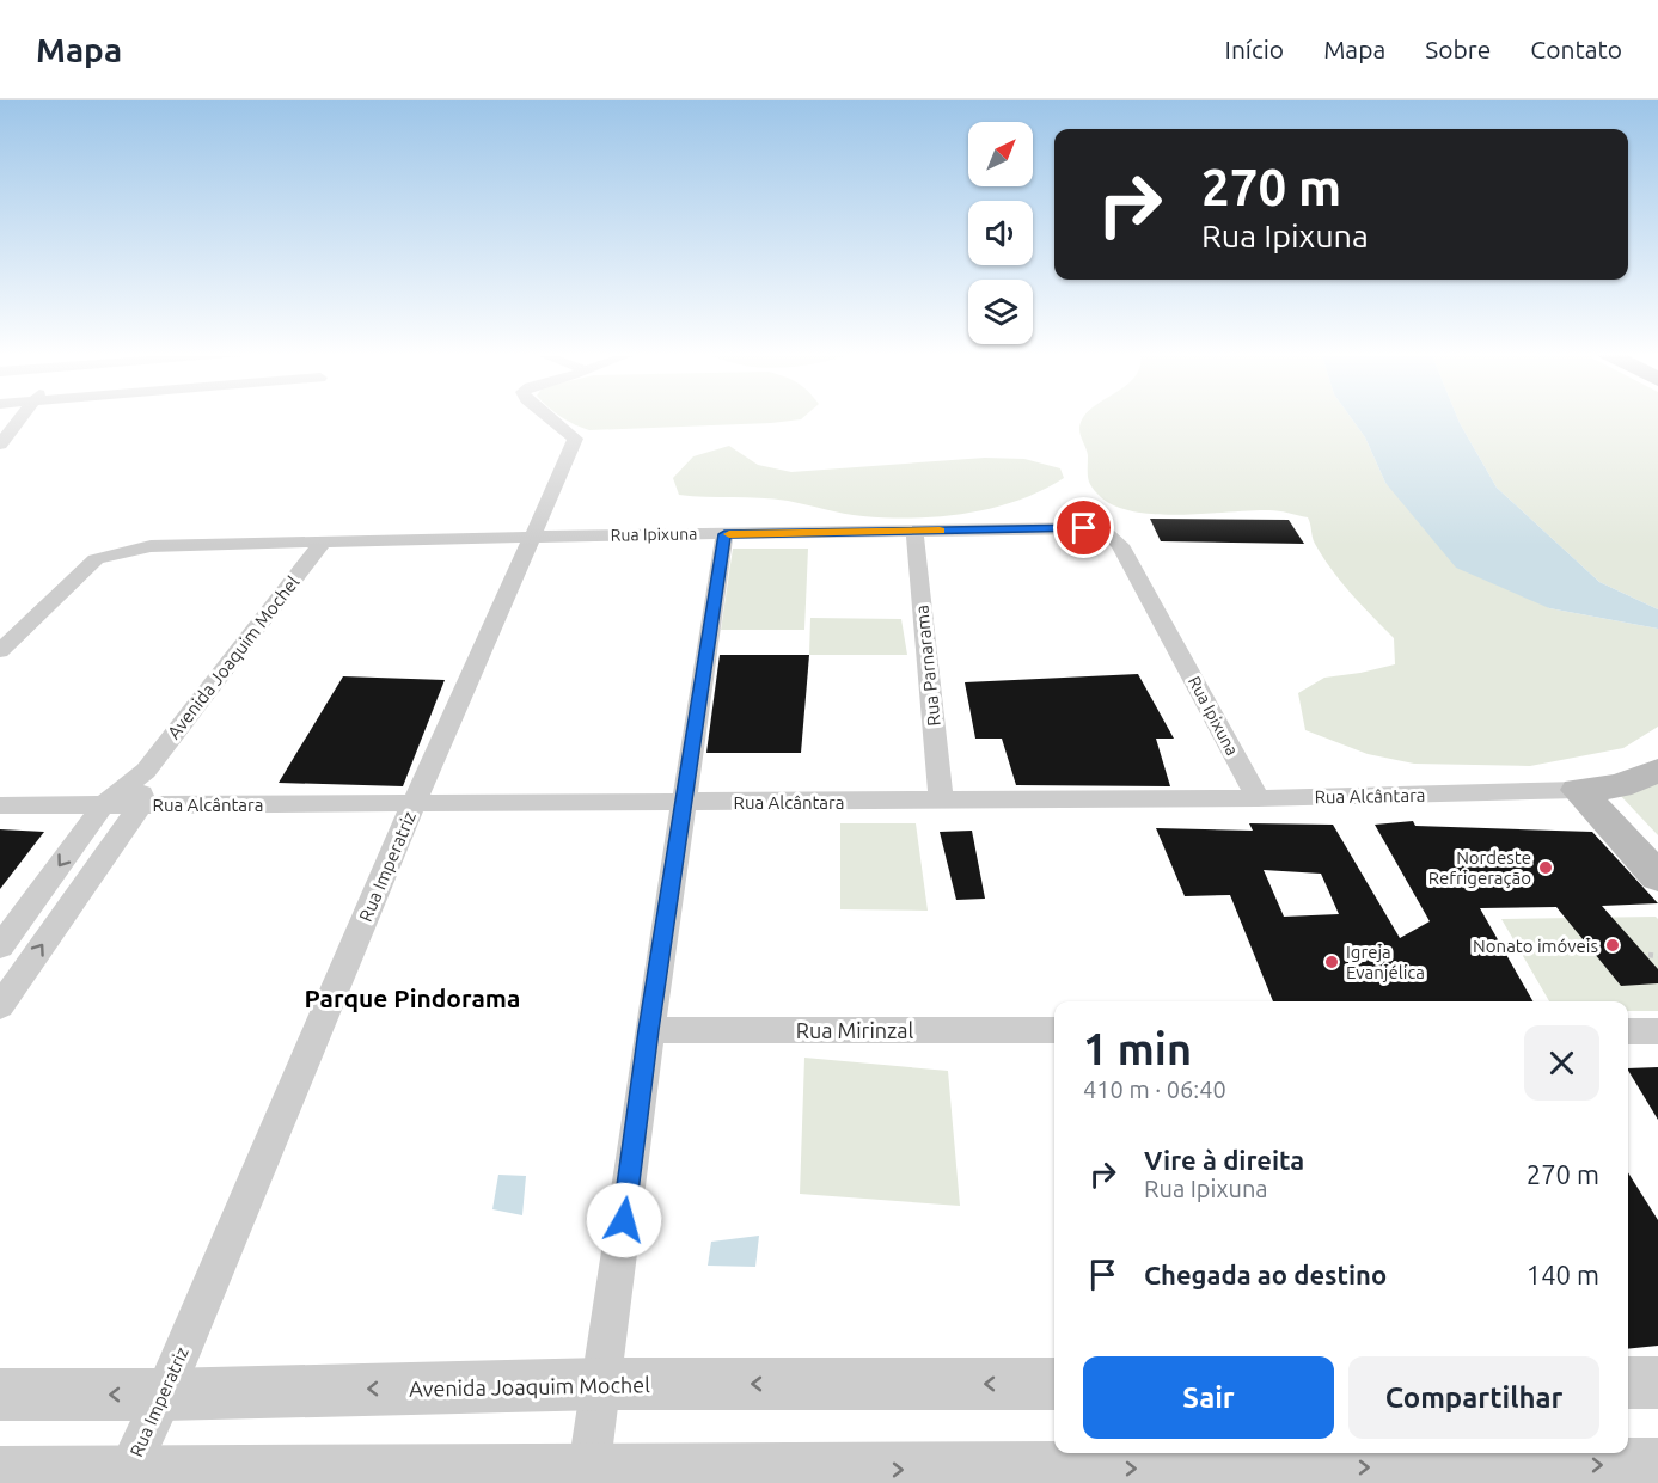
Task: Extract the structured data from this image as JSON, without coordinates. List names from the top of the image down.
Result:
{
  "streets": {
    "street": [
      "Rua Ipixuna",
      "Avenida Joaquim Mochel",
      "Rua Parnarama",
      "Rua Alcântara",
      "Rua Imperatriz",
      "Rua Mirinzal"
    ]
  },
  "crossings": [
    ["Rua Ipixuna", "Avenida Joaquim Mochel"],
    ["Rua Ipixuna", "Rua Parnarama"],
    ["Rua Ipixuna", "Rua Alcântara"],
    ["Rua Ipixuna", "Rua Imperatriz"],
    ["Avenida Joaquim Mochel", "Rua Alcântara"],
    ["Avenida Joaquim Mochel", "Rua Imperatriz"],
    ["Rua Parnarama", "Rua Alcântara"],
    ["Rua Alcântara", "Rua Imperatriz"]
  ],
  "districts": ["Parque Pindorama"],
  "places": ["Nordeste Refrigeração", "Nonato imóveis", "Igreja Evanjélica"],
  "north": "top right",
  "page": {
    "header": "Mapa",
    "nav": [
      "Início",
      "Mapa",
      "Sobre",
      "Contato"
    ],
    "turn": ["270 m", "Rua Ipixuna"],
    "heading": ["1 min", "410 m · 06:40"],
    "list": [
      {
        "name": "Vire à direita",
        "note": "Rua Ipixuna",
        "value": "270 m"
      },
      {
        "name": "Chegada ao destino",
        "value": "140 m"
      }
    ],
    "buttons": ["Sair", "Compartilhar"]
  }
}
